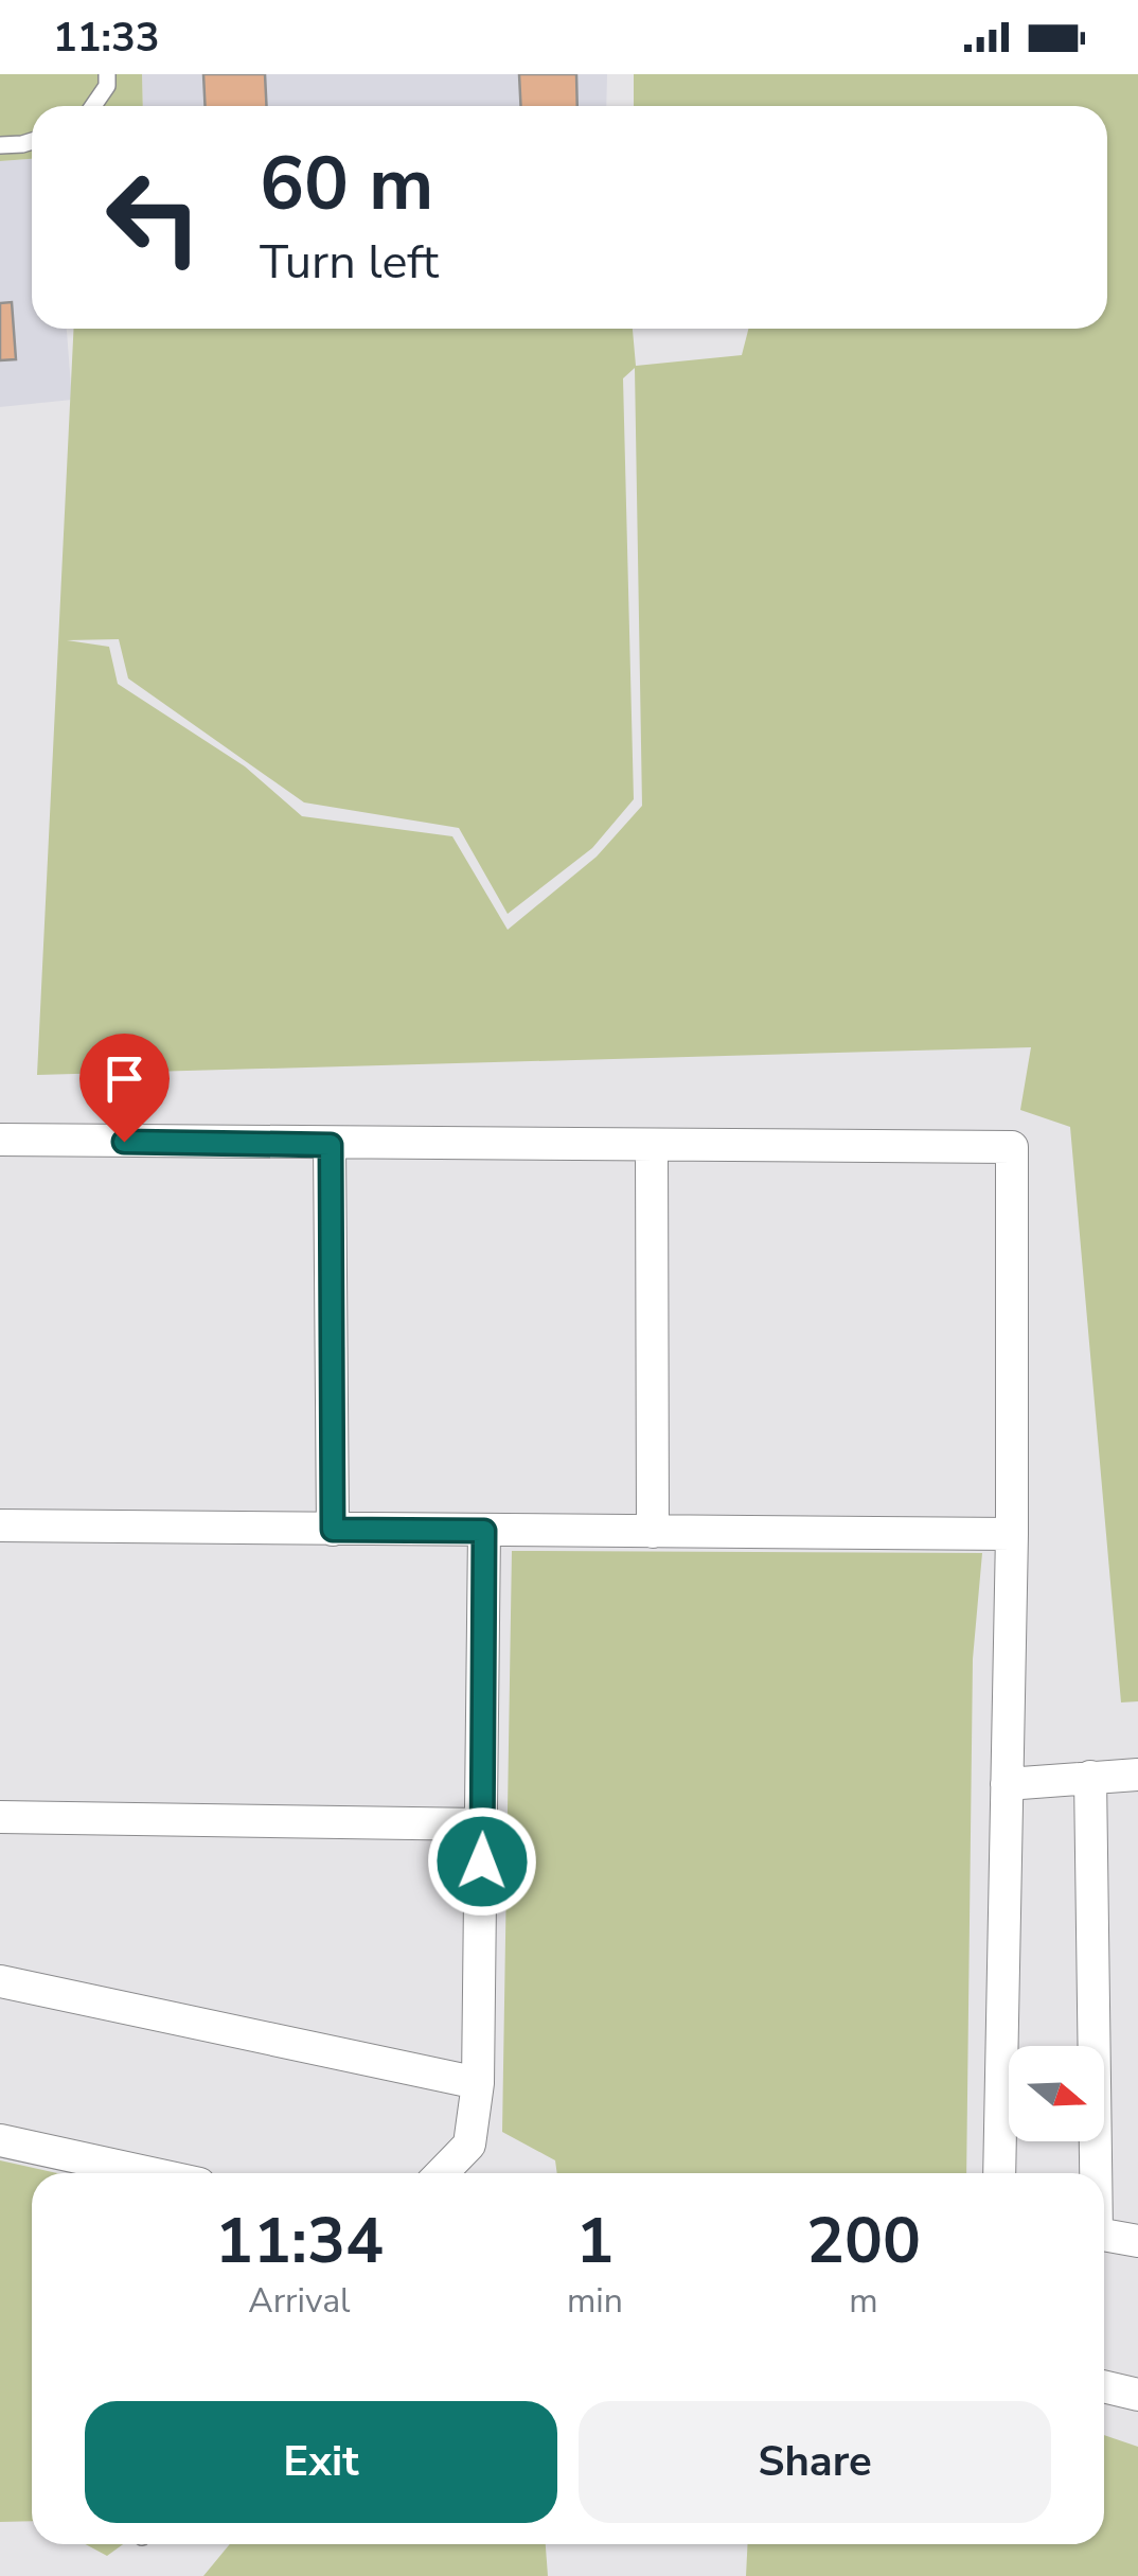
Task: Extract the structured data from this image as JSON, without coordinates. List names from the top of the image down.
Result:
{
  "north": "right",
  "page": {
    "status": "11:33",
    "turn": ["60 m", "Turn left"],
    "eta": [
      "11:34",
      "Arrival",
      "1",
      "min",
      "200",
      "m"
    ],
    "buttons": ["Exit", "Share"]
  }
}
